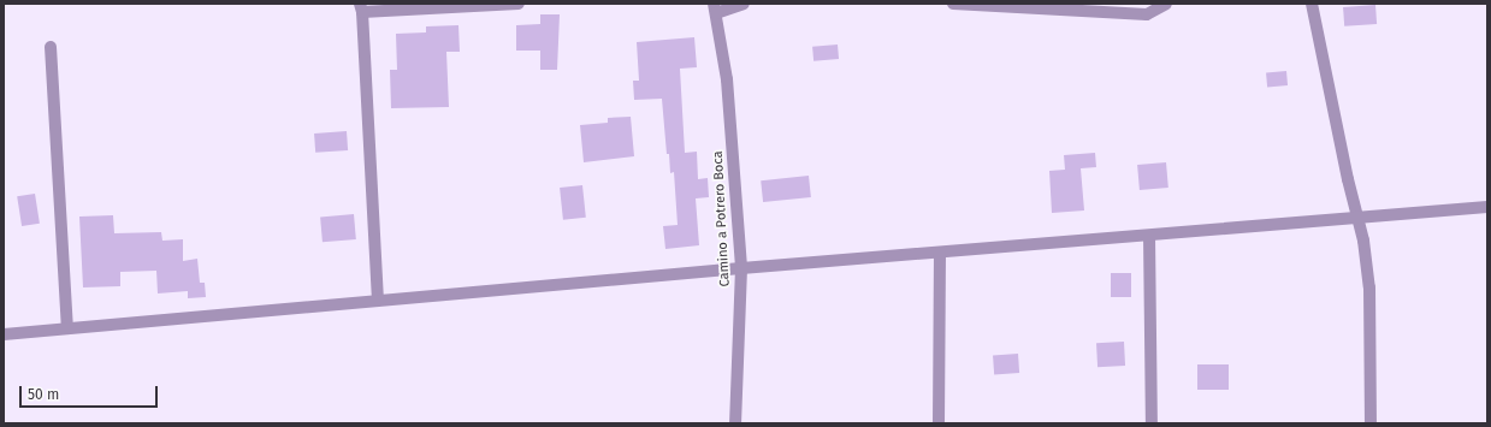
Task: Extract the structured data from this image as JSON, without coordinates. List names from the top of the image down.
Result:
{
  "streets": {
    "street": ["Camino a Potrero Boca"]
  },
  "scale_bar": "50 m"
}
